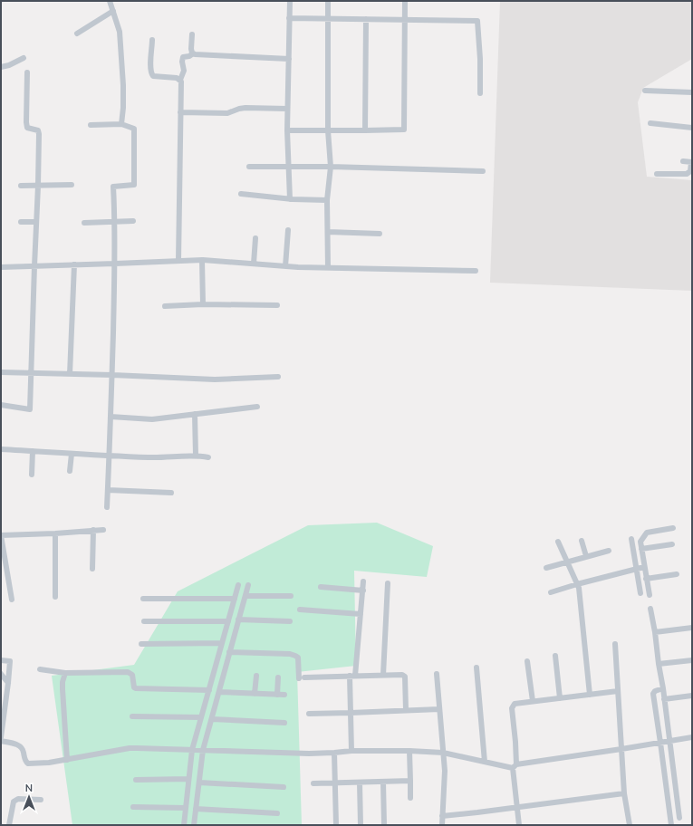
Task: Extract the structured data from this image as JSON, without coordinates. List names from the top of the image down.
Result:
{
  "north": "top"
}
